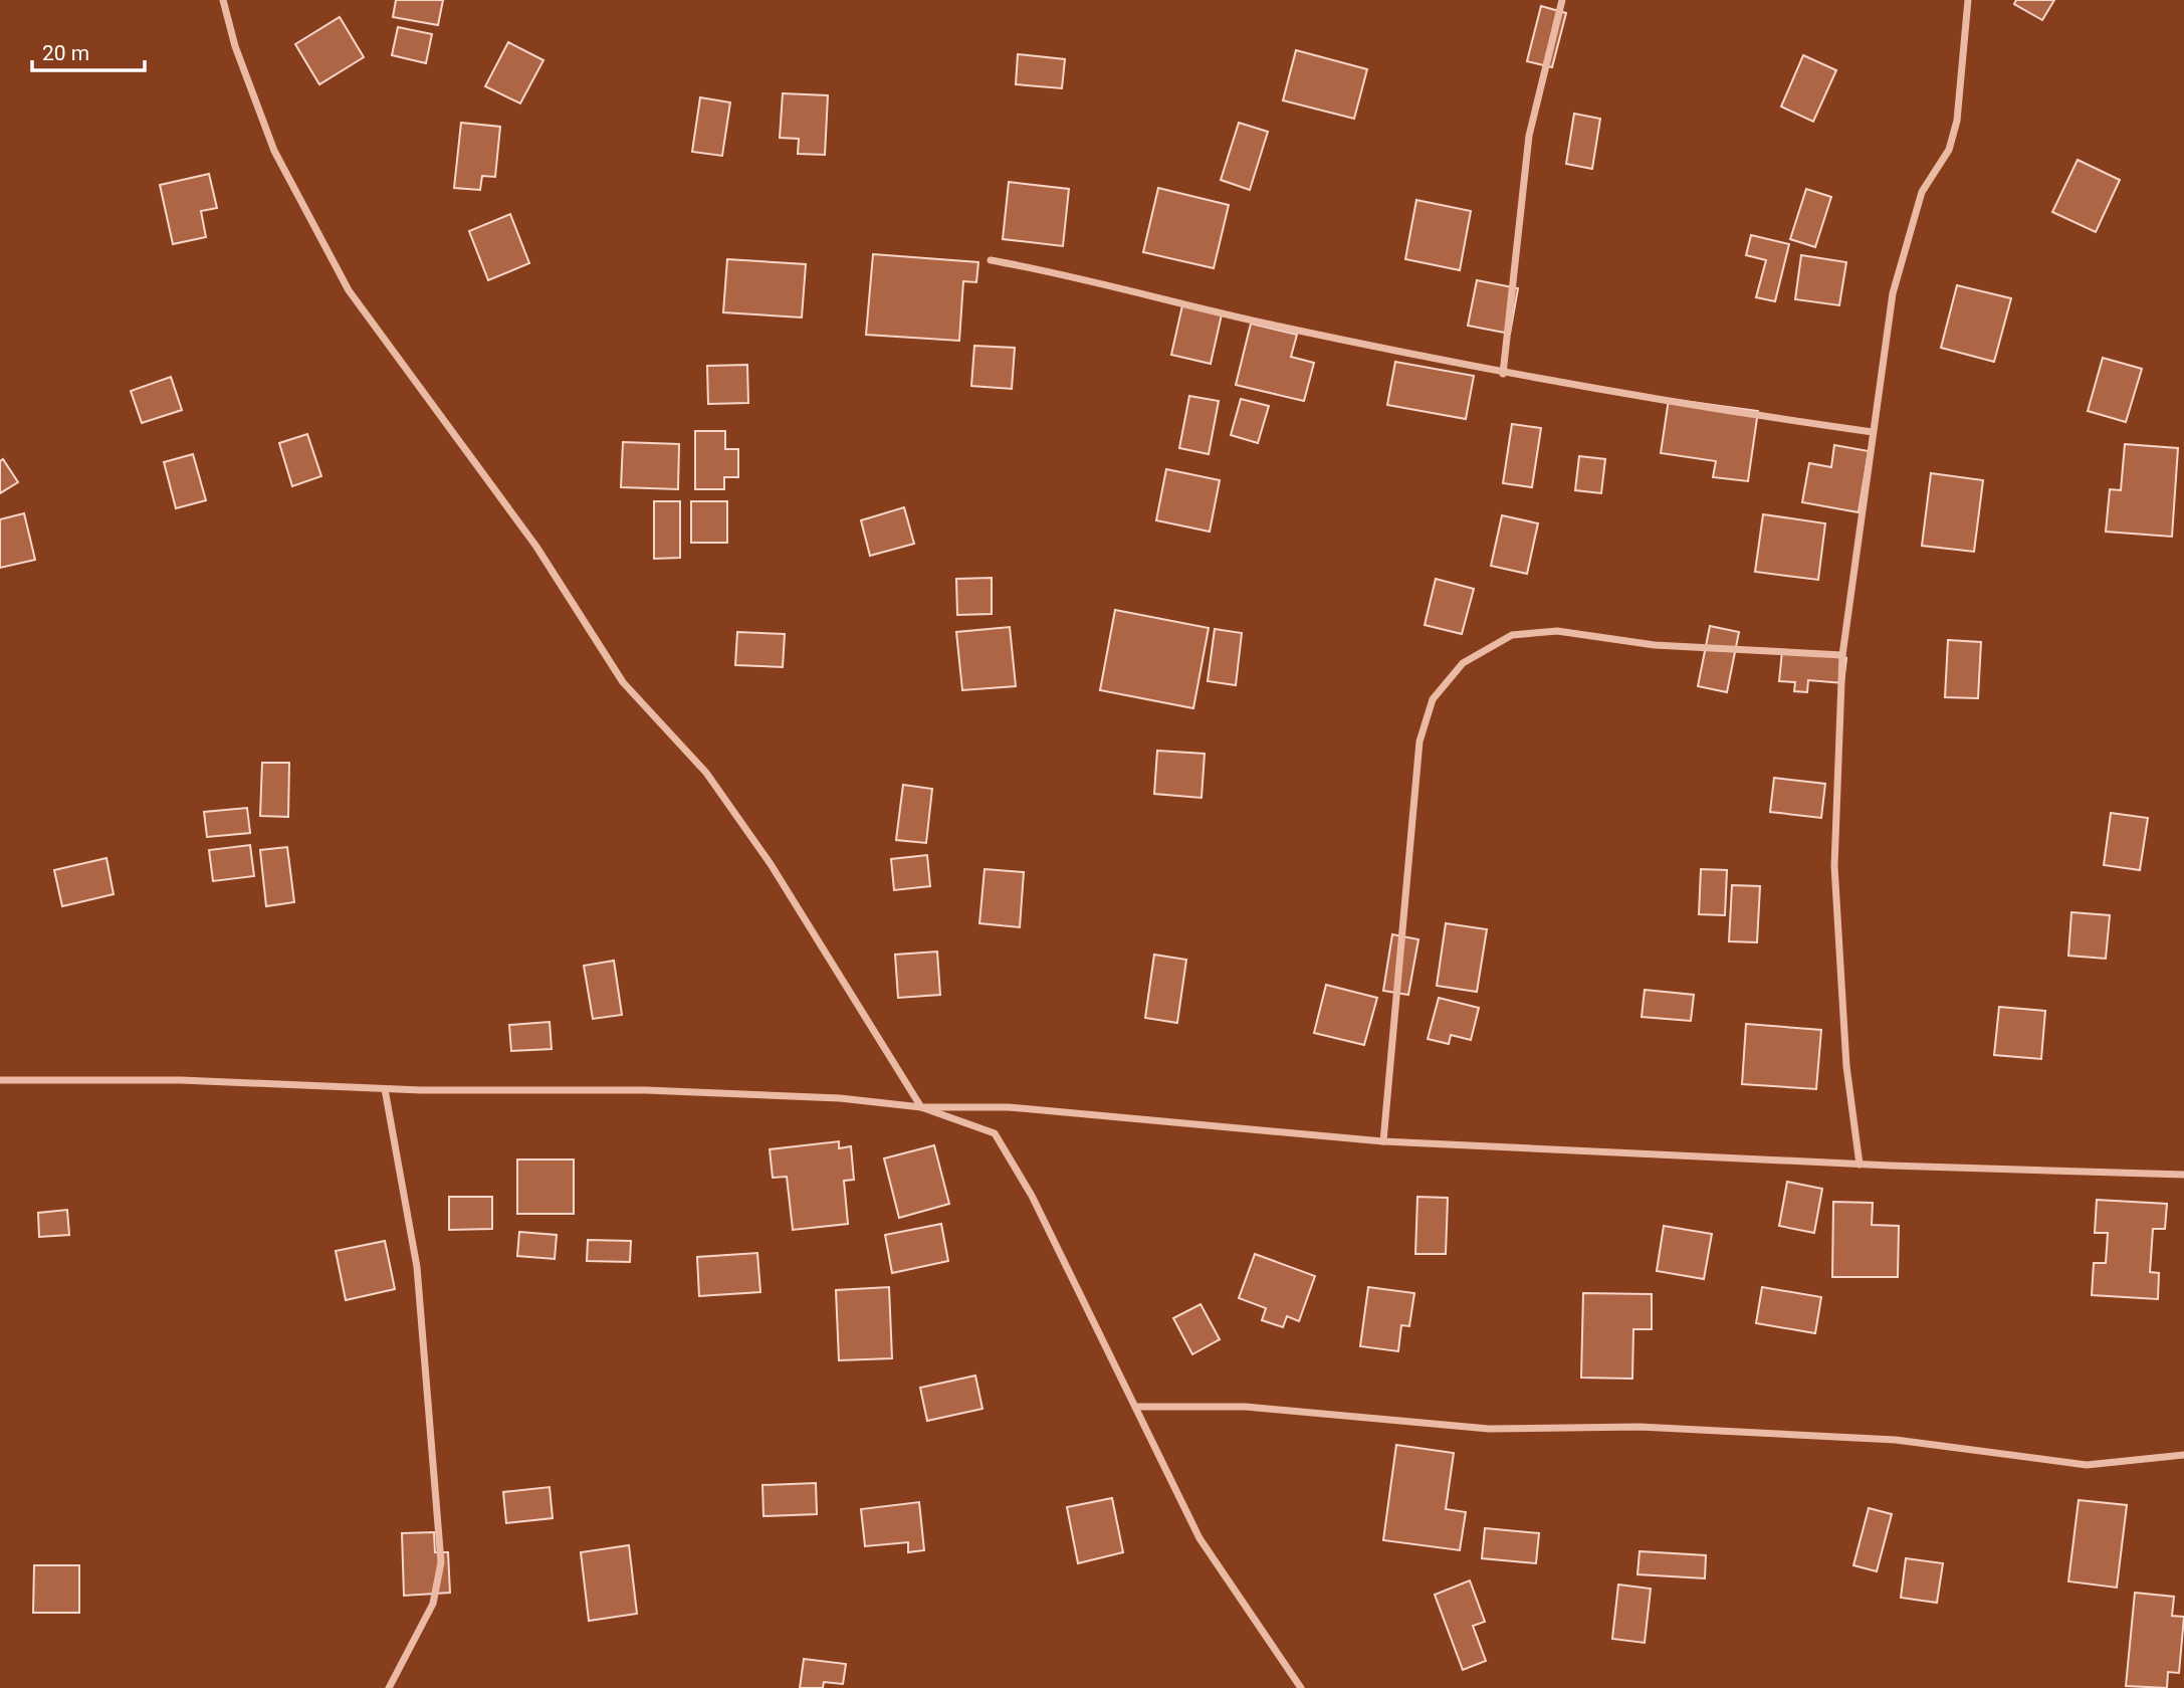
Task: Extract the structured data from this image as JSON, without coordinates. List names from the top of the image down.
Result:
{
  "scale_bar": "20 m"
}
